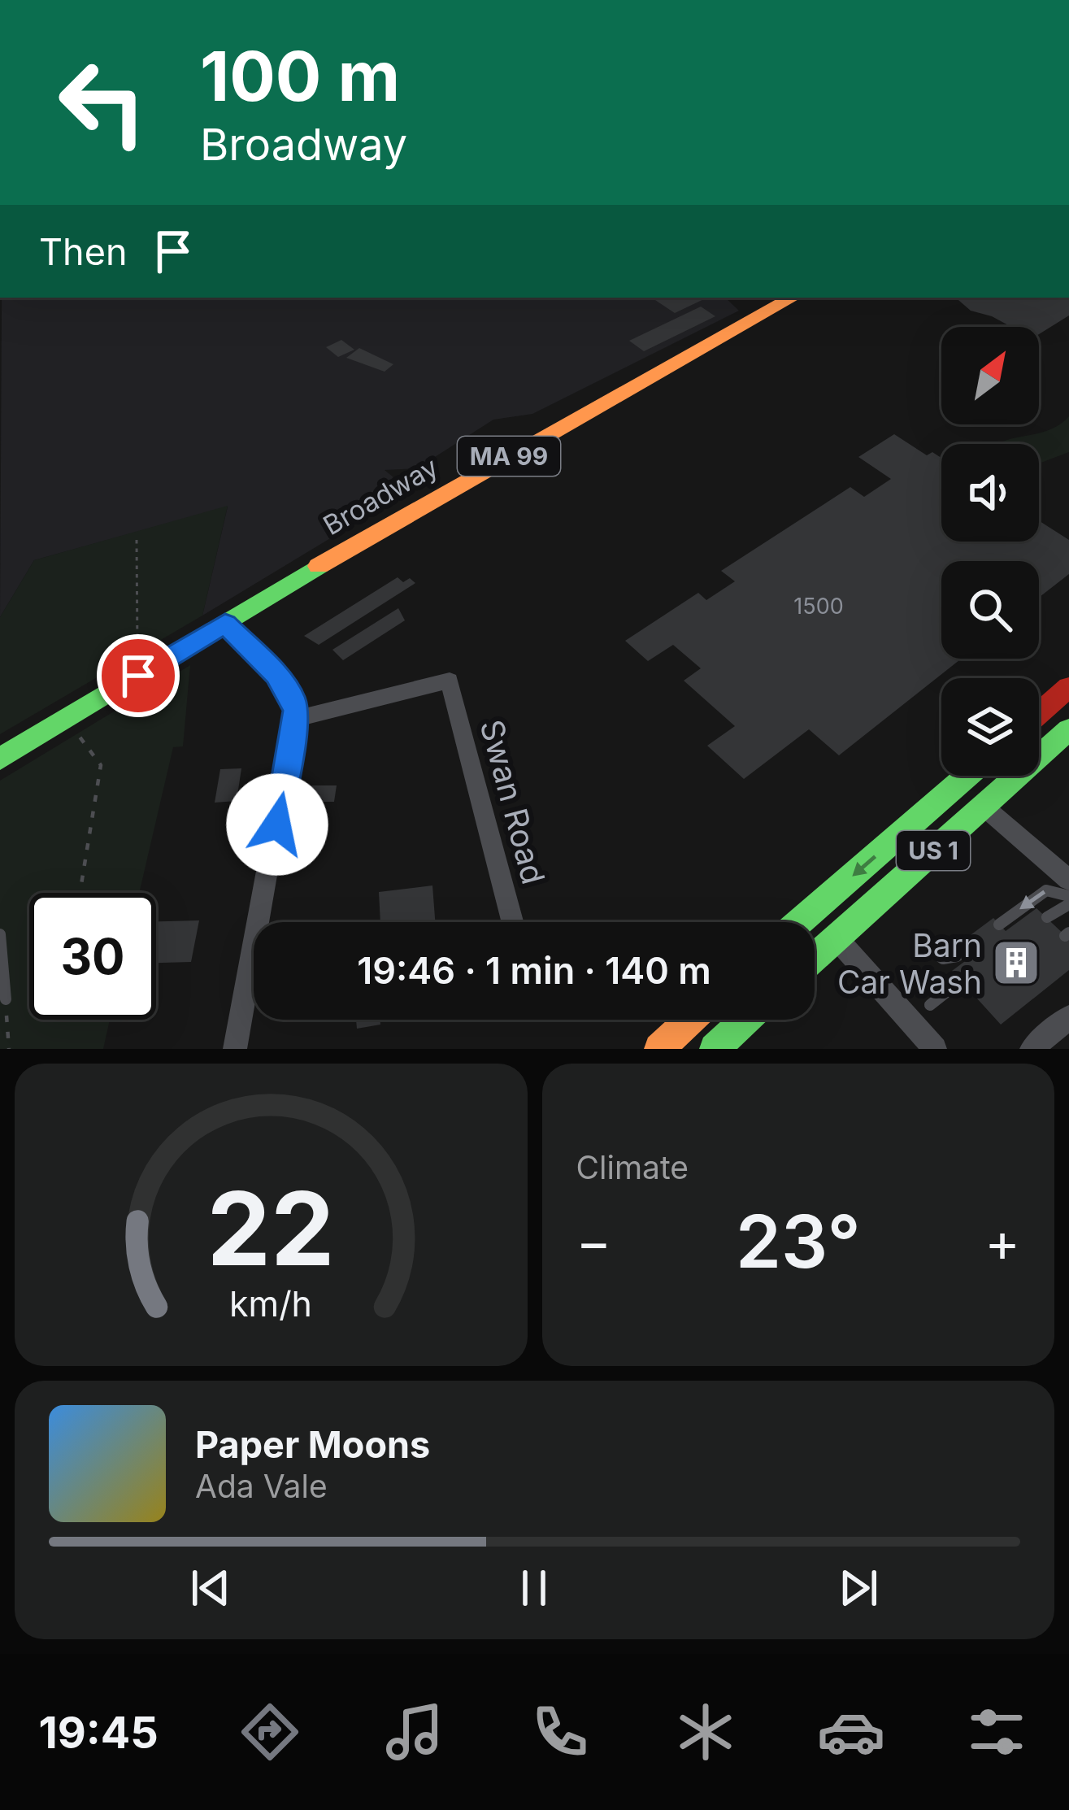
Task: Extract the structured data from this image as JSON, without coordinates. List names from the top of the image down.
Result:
{
  "streets": {
    "main road": ["MA 99", "Broadway", "US 1"],
    "street": ["Swan Road"]
  },
  "places": {
    "building": ["Barn Car Wash"]
  },
  "house_numbers": ["1500"],
  "north": "top right",
  "page": {
    "turn": ["100 m", "Broadway"],
    "then": "Then",
    "limit": "30",
    "trip": "19:46 · 1 min · 140 m",
    "tile": "Climate",
    "heat": ["−", "23°", "+"],
    "song": ["Paper Moons", "Ada Vale"],
    "tabs": "19:45",
    "gauge": ["22", "km/h"]
  }
}
